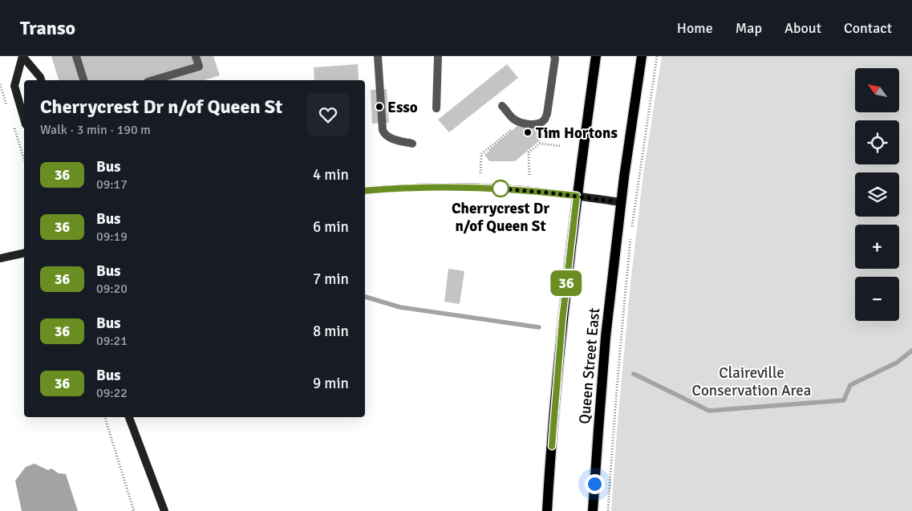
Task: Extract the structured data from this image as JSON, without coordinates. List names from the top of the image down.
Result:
{
  "streets": {
    "main road": ["Queen Street East"]
  },
  "parks": ["Claireville Conservation Area"],
  "places": ["Esso", "Tim Hortons", "Cherrycrest Dr n/of Queen St"],
  "lines": ["bus line 36"],
  "north": "top left",
  "page": {
    "header": "Transo",
    "nav": [
      "Home",
      "Map",
      "About",
      "Contact"
    ],
    "on_map": "36",
    "map_buttons": ["+", "−"],
    "heading": ["Cherrycrest Dr n/of Queen St", "Walk · 3 min · 190 m"],
    "list": [
      {
        "mark": "36",
        "name": "Bus",
        "note": "09:17",
        "value": "4 min"
      },
      {
        "mark": "36",
        "name": "Bus",
        "note": "09:19",
        "value": "6 min"
      },
      {
        "mark": "36",
        "name": "Bus",
        "note": "09:20",
        "value": "7 min"
      },
      {
        "mark": "36",
        "name": "Bus",
        "note": "09:21",
        "value": "8 min"
      },
      {
        "mark": "36",
        "name": "Bus",
        "note": "09:22",
        "value": "9 min"
      }
    ]
  }
}
